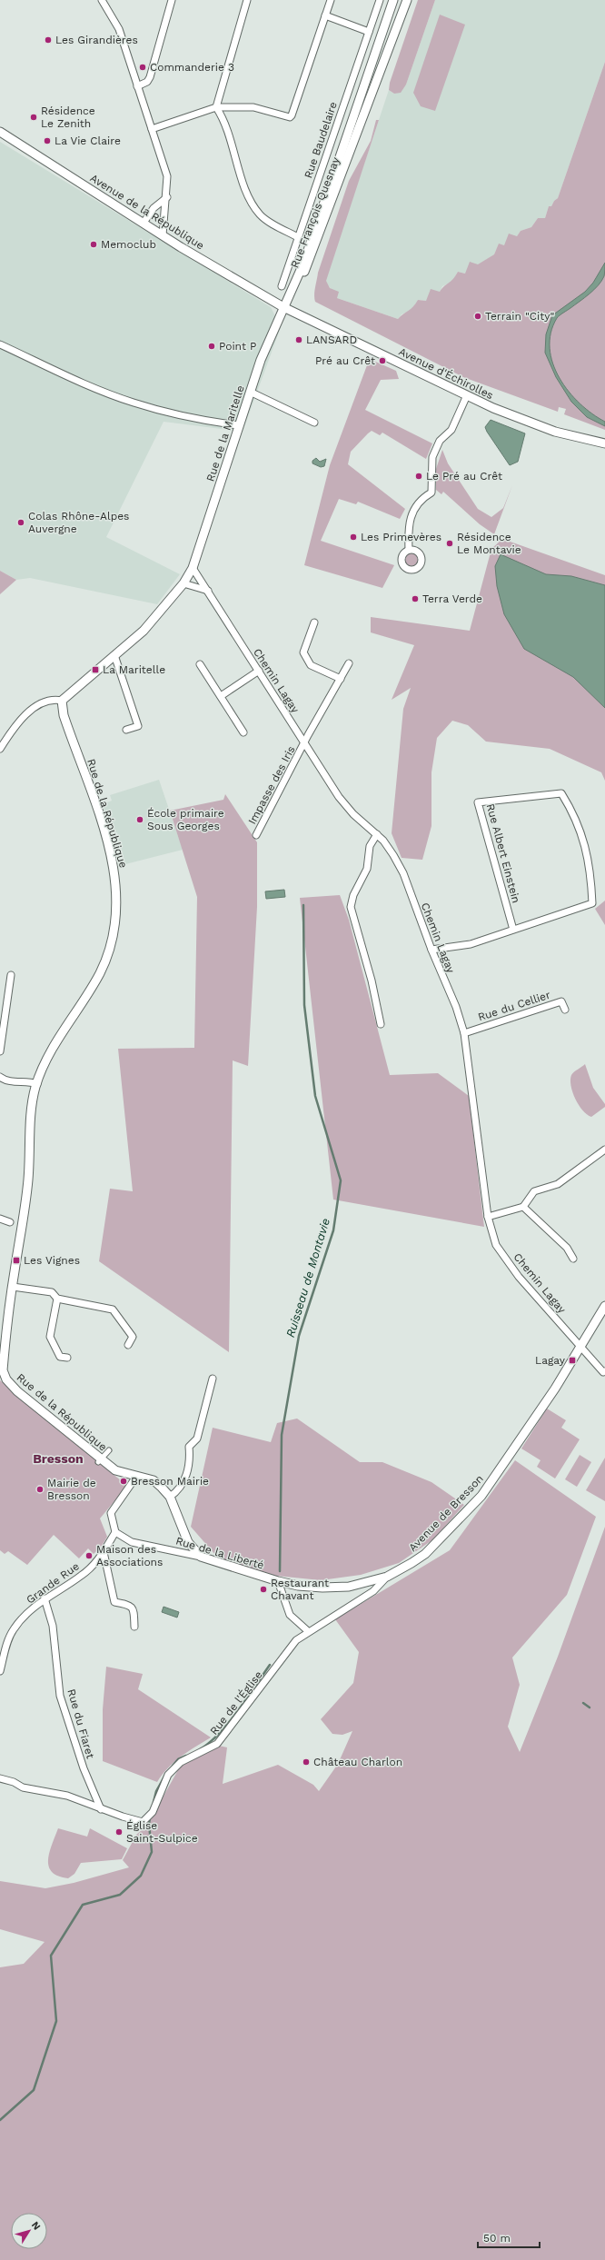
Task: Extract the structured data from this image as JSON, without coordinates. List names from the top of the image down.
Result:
{
  "streets": {
    "street": [
      "Rue Baudelaire",
      "Avenue de la République",
      "Rue François Quesnay",
      "Avenue d'Échirolles",
      "Rue de la Maritelle",
      "Chemin Lagay",
      "Impasse des Iris",
      "Rue de la République",
      "Rue Albert Einstein",
      "Rue du Cellier",
      "Avenue de Bresson",
      "Rue de la Liberté",
      "Grande Rue",
      "Rue de l'Église",
      "Rue du Fiaret"
    ]
  },
  "crossings": [
    ["Avenue de la République", "Rue François Quesnay"],
    ["Avenue de la République", "Avenue d'Échirolles"],
    ["Avenue de la République", "Rue de la Maritelle"],
    ["Rue François Quesnay", "Avenue d'Échirolles"],
    ["Rue François Quesnay", "Rue de la Maritelle"],
    ["Avenue d'Échirolles", "Rue de la Maritelle"],
    ["Rue de la Maritelle", "Chemin Lagay"],
    ["Chemin Lagay", "Impasse des Iris"],
    ["Chemin Lagay", "Rue Albert Einstein"],
    ["Chemin Lagay", "Rue du Cellier"],
    ["Chemin Lagay", "Avenue de Bresson"],
    ["Rue de la République", "Rue de la Liberté"],
    ["Avenue de Bresson", "Rue de la Liberté"],
    ["Avenue de Bresson", "Rue de l'Église"],
    ["Rue de la Liberté", "Grande Rue"],
    ["Grande Rue", "Rue du Fiaret"],
    ["Rue de l'Église", "Rue du Fiaret"]
  ],
  "districts": ["Bresson"],
  "water": ["Ruisseau de Montavie"],
  "places": {
    "other": [
      "Les Girandières",
      "Commanderie 3",
      "Résidence Le Zenith",
      "La Vie Claire",
      "Memoclub",
      "Terrain \"City\"",
      "LANSARD",
      "Point P",
      "Pré au Crêt",
      "Le Pré au Crêt",
      "Colas Rhône-Alpes Auvergne",
      "Les Primevères",
      "Résidence Le Montavie",
      "Terra Verde",
      "École primaire Sous Georges",
      "Bresson Mairie",
      "Mairie de Bresson",
      "Maison des Associations",
      "Restaurant Chavant",
      "Château Charlon",
      "Église Saint-Sulpice"
    ],
    "transit": ["La Maritelle", "Les Vignes", "Lagay"]
  },
  "scale_bar": "50 m",
  "north": "top right"
}
